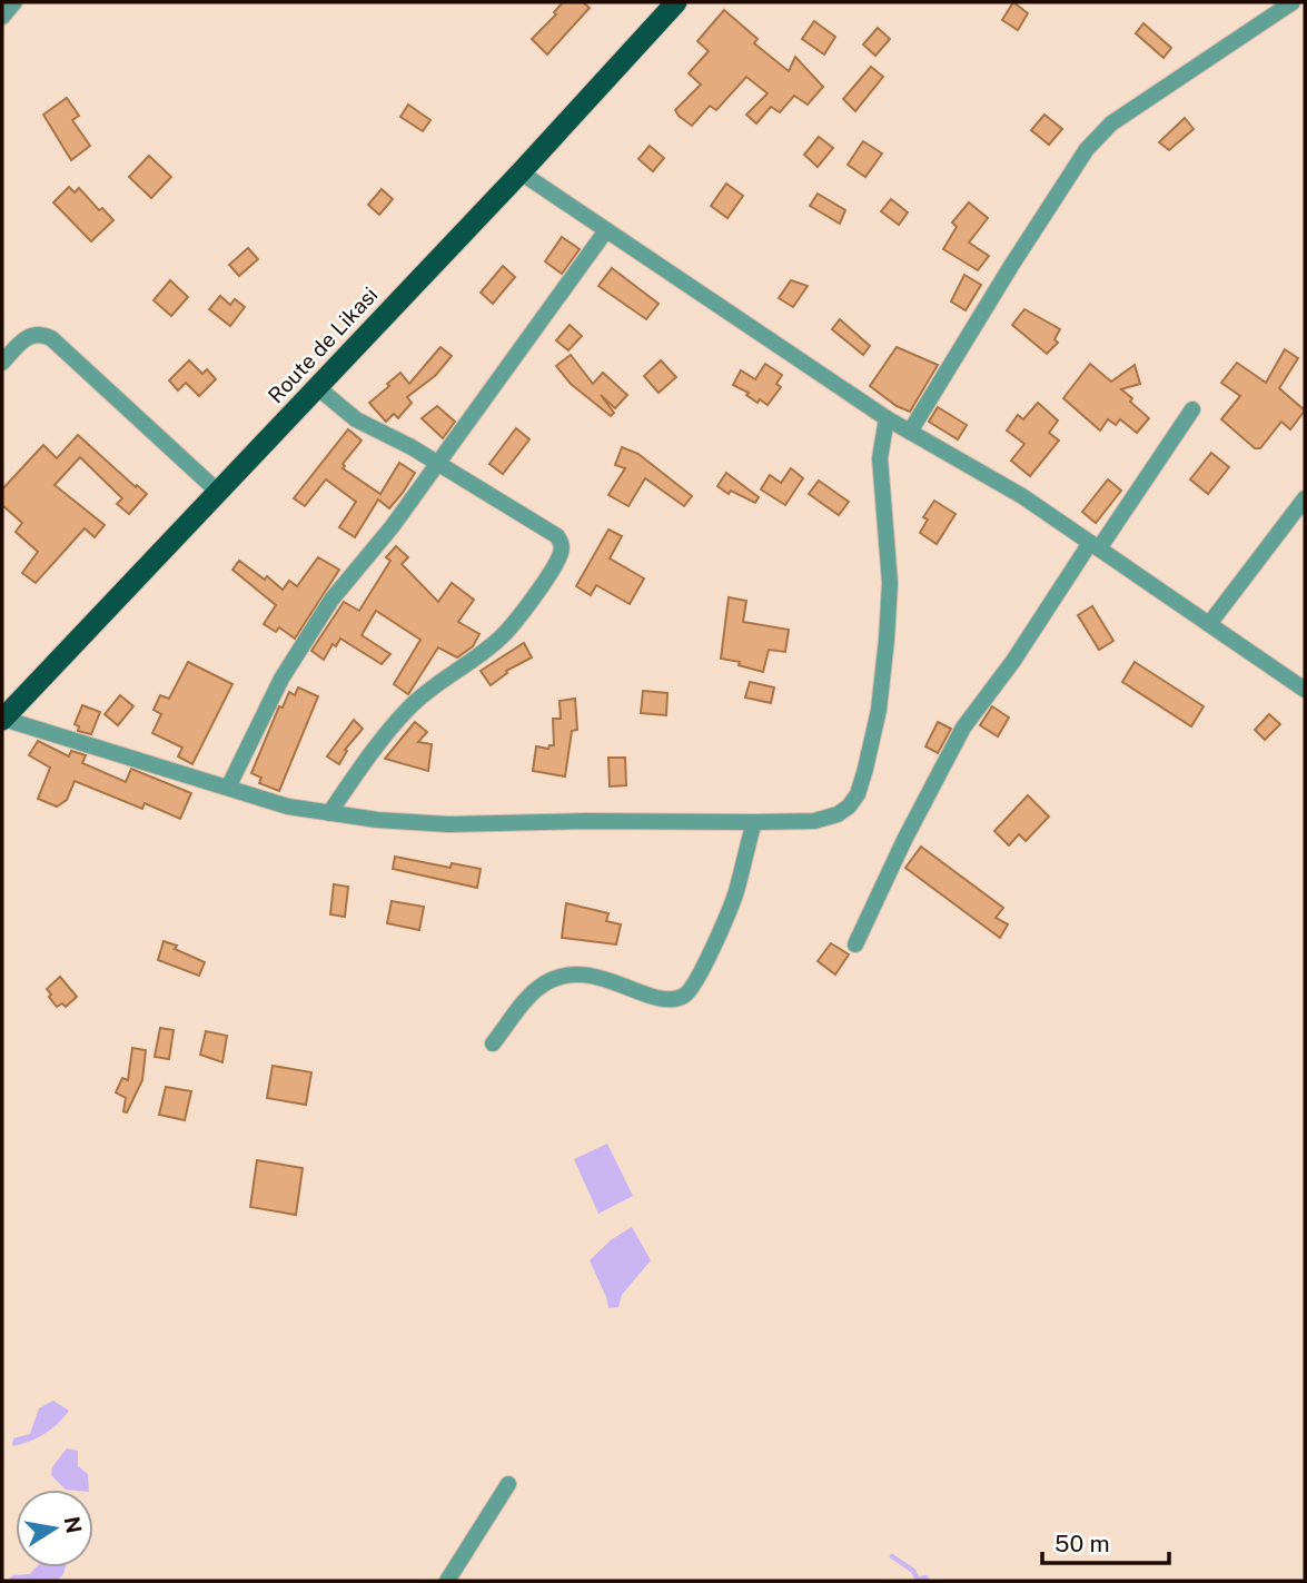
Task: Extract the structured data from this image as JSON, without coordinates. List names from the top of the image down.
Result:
{
  "streets": {
    "highway": ["Route de Likasi"]
  },
  "scale_bar": "50 m",
  "north": "right"
}
